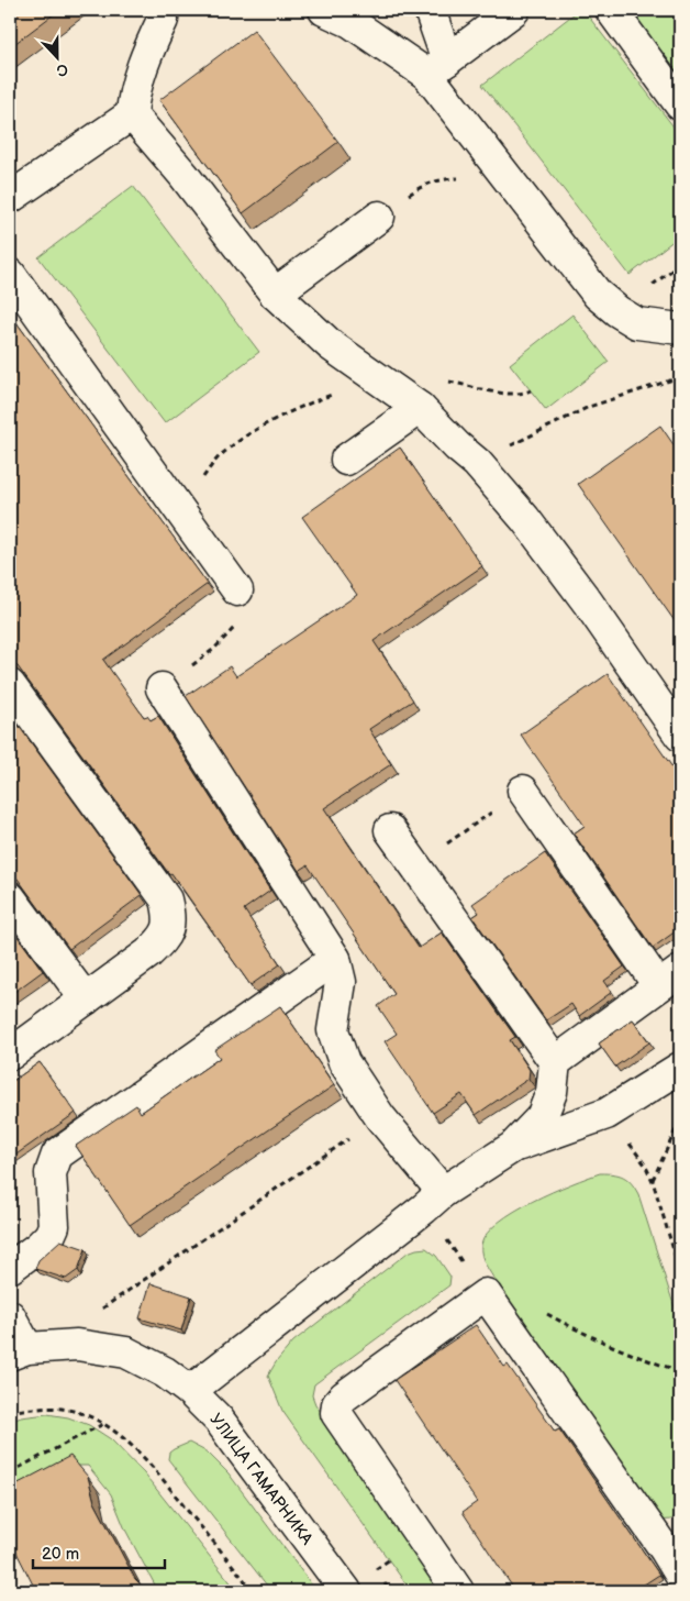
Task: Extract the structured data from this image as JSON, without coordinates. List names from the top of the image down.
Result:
{
  "streets": {
    "street": ["УЛИЦА ГАМАРНИКА"]
  },
  "scale_bar": "20 m",
  "north": "bottom"
}
